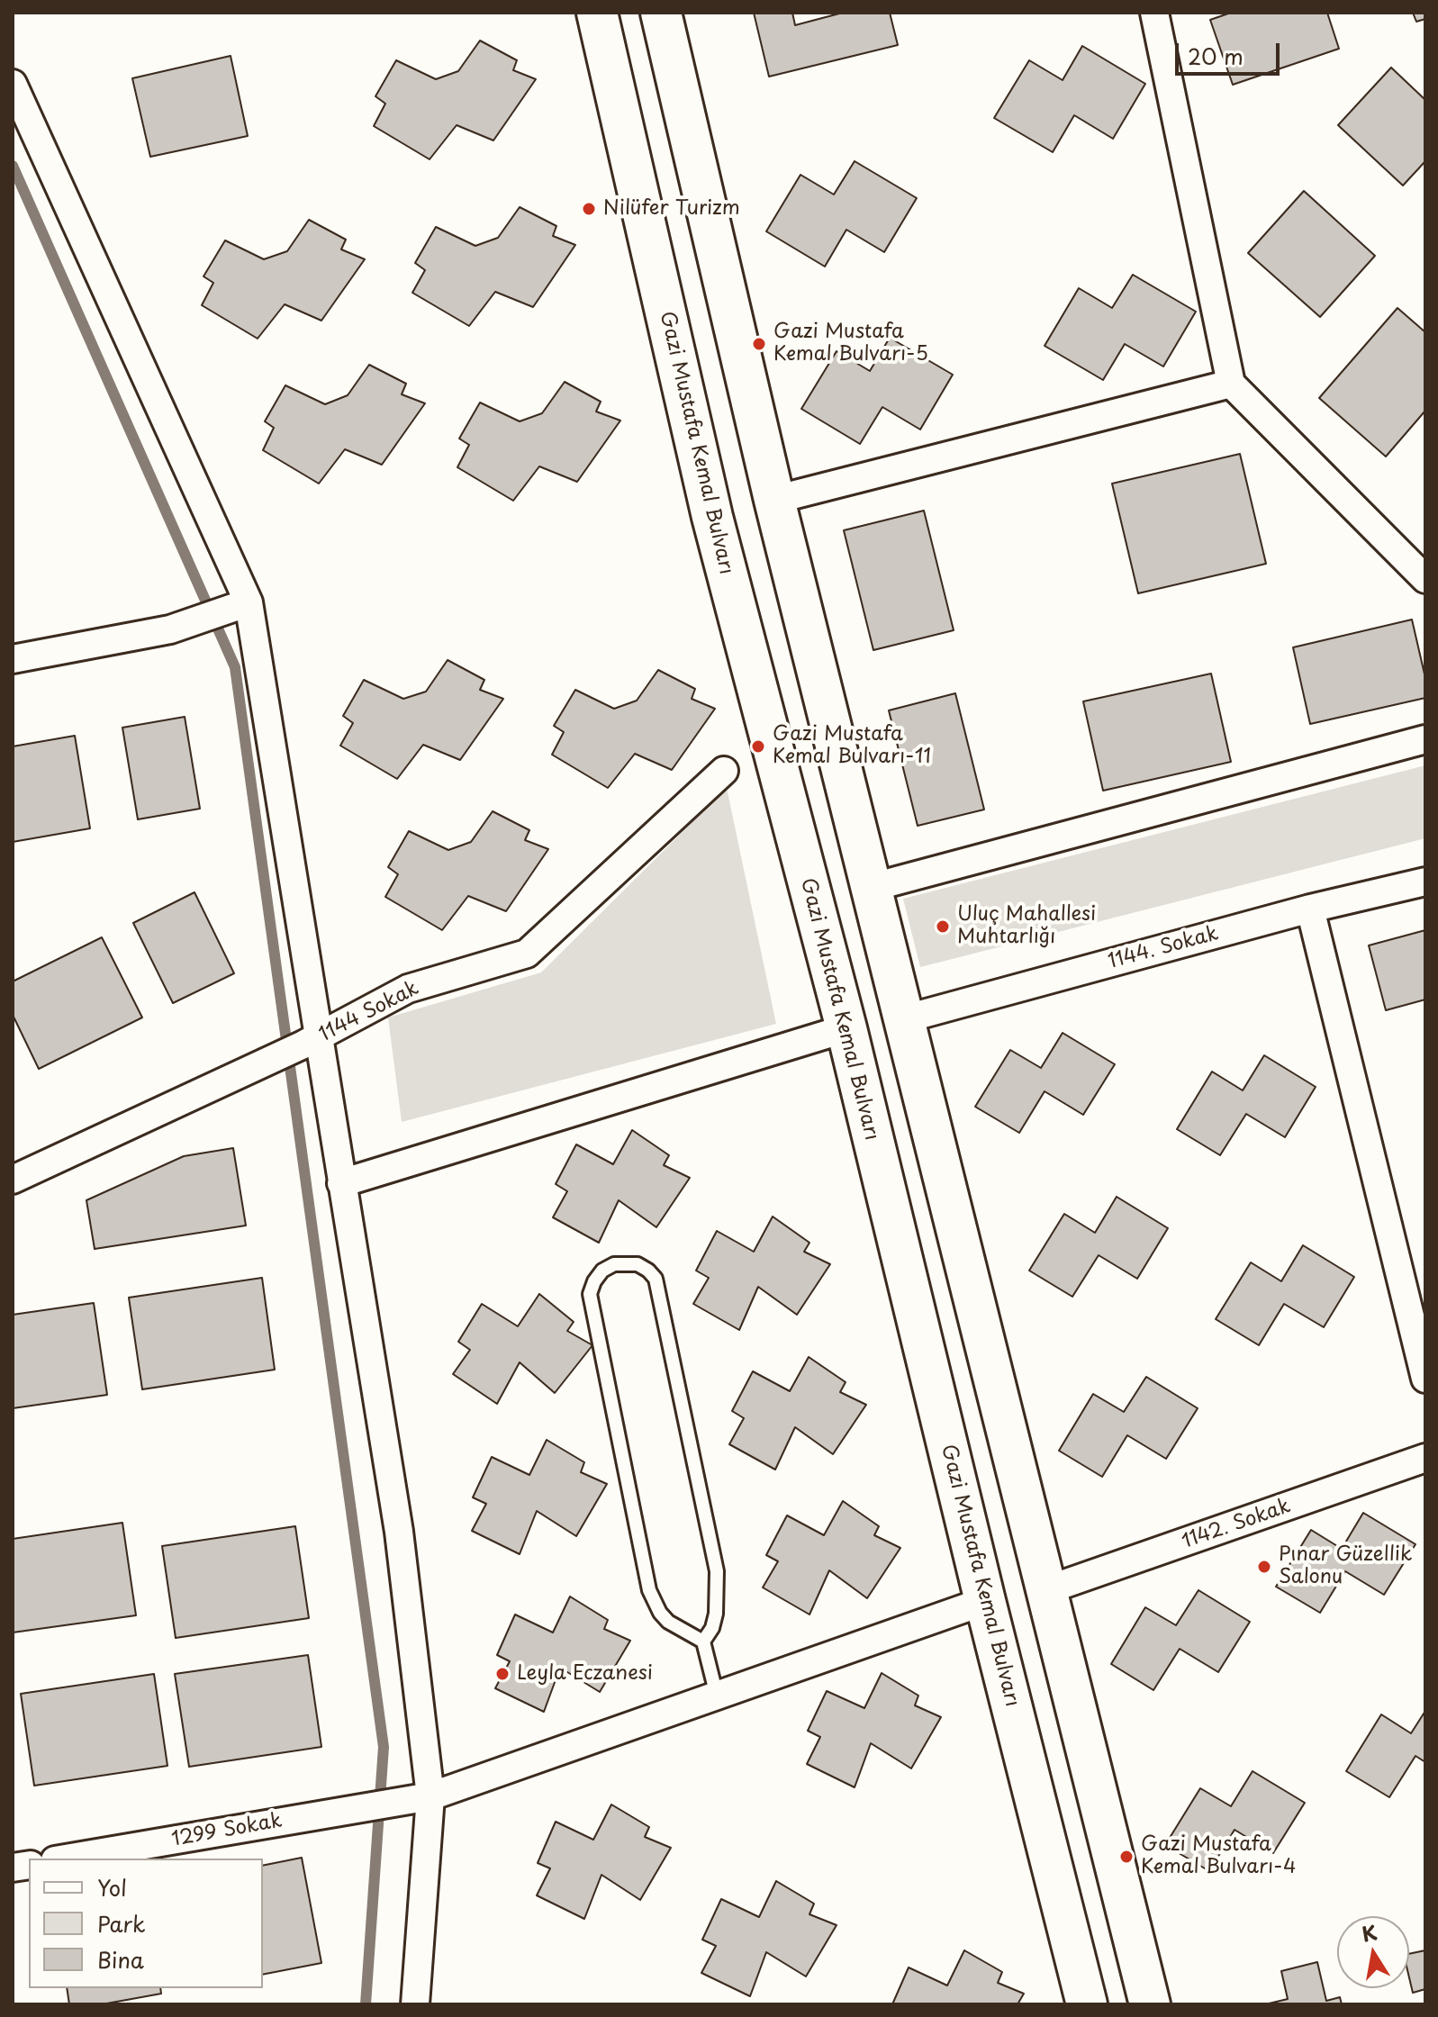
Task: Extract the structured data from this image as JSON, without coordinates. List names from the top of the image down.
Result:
{
  "streets": {
    "main road": ["Gazi Mustafa Kemal Bulvarı"],
    "street": [
      "1144. Sokak",
      "1144 Sokak",
      "1142. Sokak",
      "1299 Sokak"
    ]
  },
  "crossings": [
    ["Gazi Mustafa Kemal Bulvarı", "1299 Sokak"]
  ],
  "places": [
    "Nilüfer Turizm",
    "Gazi Mustafa Kemal Bulvarı-5",
    "Gazi Mustafa Kemal Bulvarı-11",
    "Uluç Mahallesi Muhtarlığı",
    "Pınar Güzellik Salonu",
    "Leyla Eczanesi",
    "Gazi Mustafa Kemal Bulvarı-4"
  ],
  "legend": ["Yol", "Park", "Bina"],
  "scale_bar": "20 m",
  "north": "top"
}
